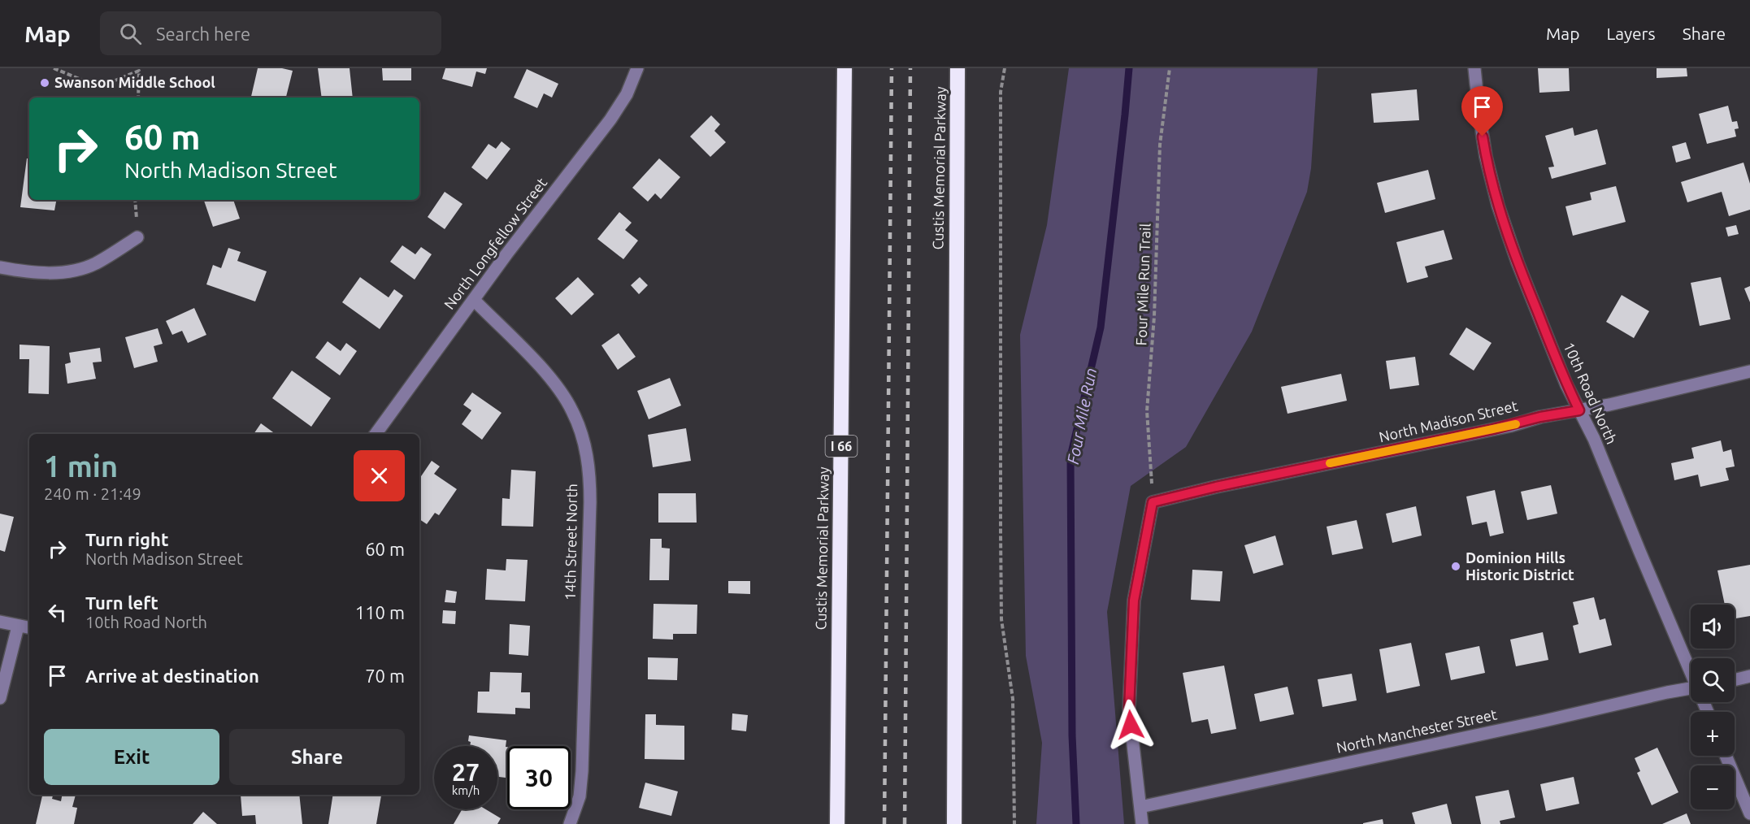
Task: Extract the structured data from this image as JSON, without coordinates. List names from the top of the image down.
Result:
{
  "streets": {
    "highway": ["Custis Memorial Parkway", "I 66"],
    "street": [
      "North Longfellow Street",
      "10th Road North",
      "North Madison Street",
      "14th Street North",
      "North Manchester Street"
    ],
    "path": ["Four Mile Run Trail"]
  },
  "crossings": [
    ["North Longfellow Street", "14th Street North"],
    ["Four Mile Run Trail", "North Madison Street"],
    ["10th Road North", "North Madison Street"]
  ],
  "water": ["Four Mile Run"],
  "places": ["Swanson Middle School", "Dominion Hills Historic District"],
  "page": {
    "header": "Map",
    "search": "Search here",
    "nav": ["Map", "Layers", "Share"],
    "turn": ["60 m", "North Madison Street"],
    "heading": ["1 min", "240 m · 21:49"],
    "list": [
      {
        "name": "Turn right",
        "note": "North Madison Street",
        "value": "60 m"
      },
      {
        "name": "Turn left",
        "note": "10th Road North",
        "value": "110 m"
      },
      {
        "name": "Arrive at destination",
        "value": "70 m"
      }
    ],
    "map_buttons": ["+", "−"],
    "buttons": ["Exit", "Share"],
    "speed": "27 km/h",
    "limit": "30"
  }
}
